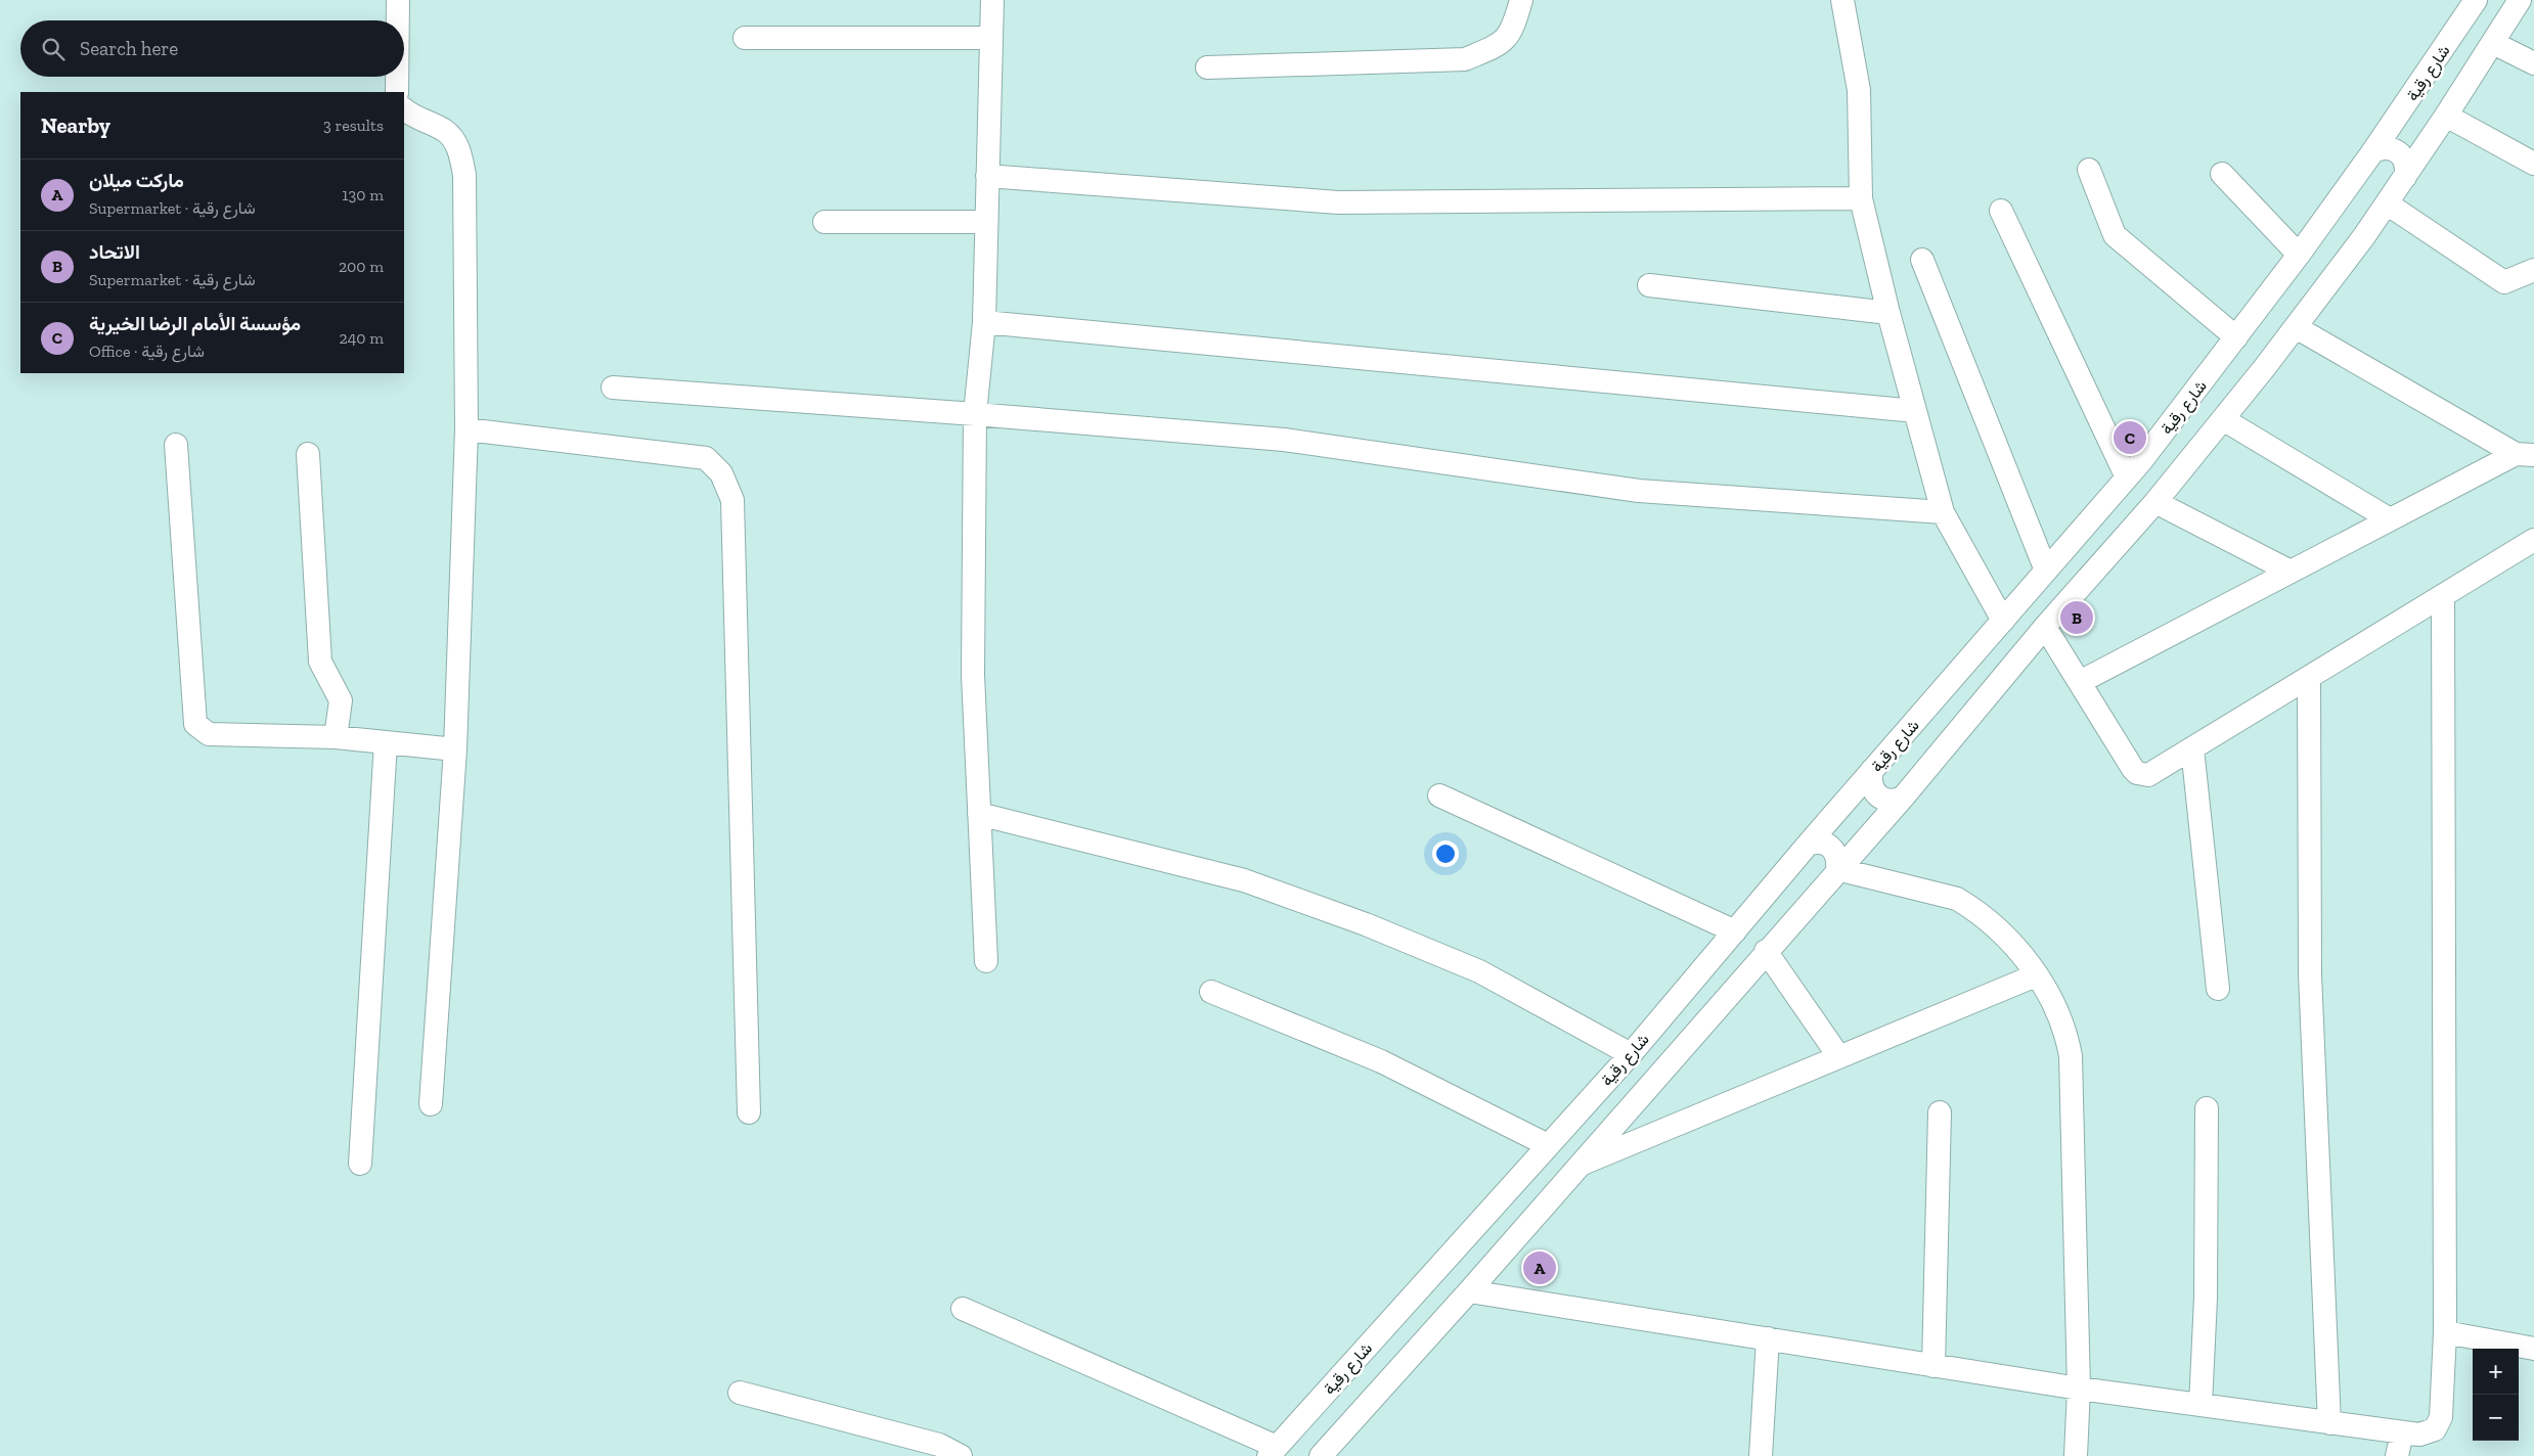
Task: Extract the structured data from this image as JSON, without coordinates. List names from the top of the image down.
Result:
{
  "streets": {
    "street": ["شارع رقية"]
  },
  "page": {
    "search": "Search here",
    "heading": ["Nearby", "3 results"],
    "list": [
      {
        "mark": "A",
        "name": "ماركت ميلان",
        "note": "Supermarket · شارع رقية",
        "value": "130 m"
      },
      {
        "mark": "B",
        "name": "الاتحاد",
        "note": "Supermarket · شارع رقية",
        "value": "200 m"
      },
      {
        "mark": "C",
        "name": "مؤسسة الأمام الرضا الخيرية",
        "note": "Office · شارع رقية",
        "value": "240 m"
      }
    ],
    "pins": ["C", "B", "A"],
    "map_buttons": ["+", "−"]
  }
}
